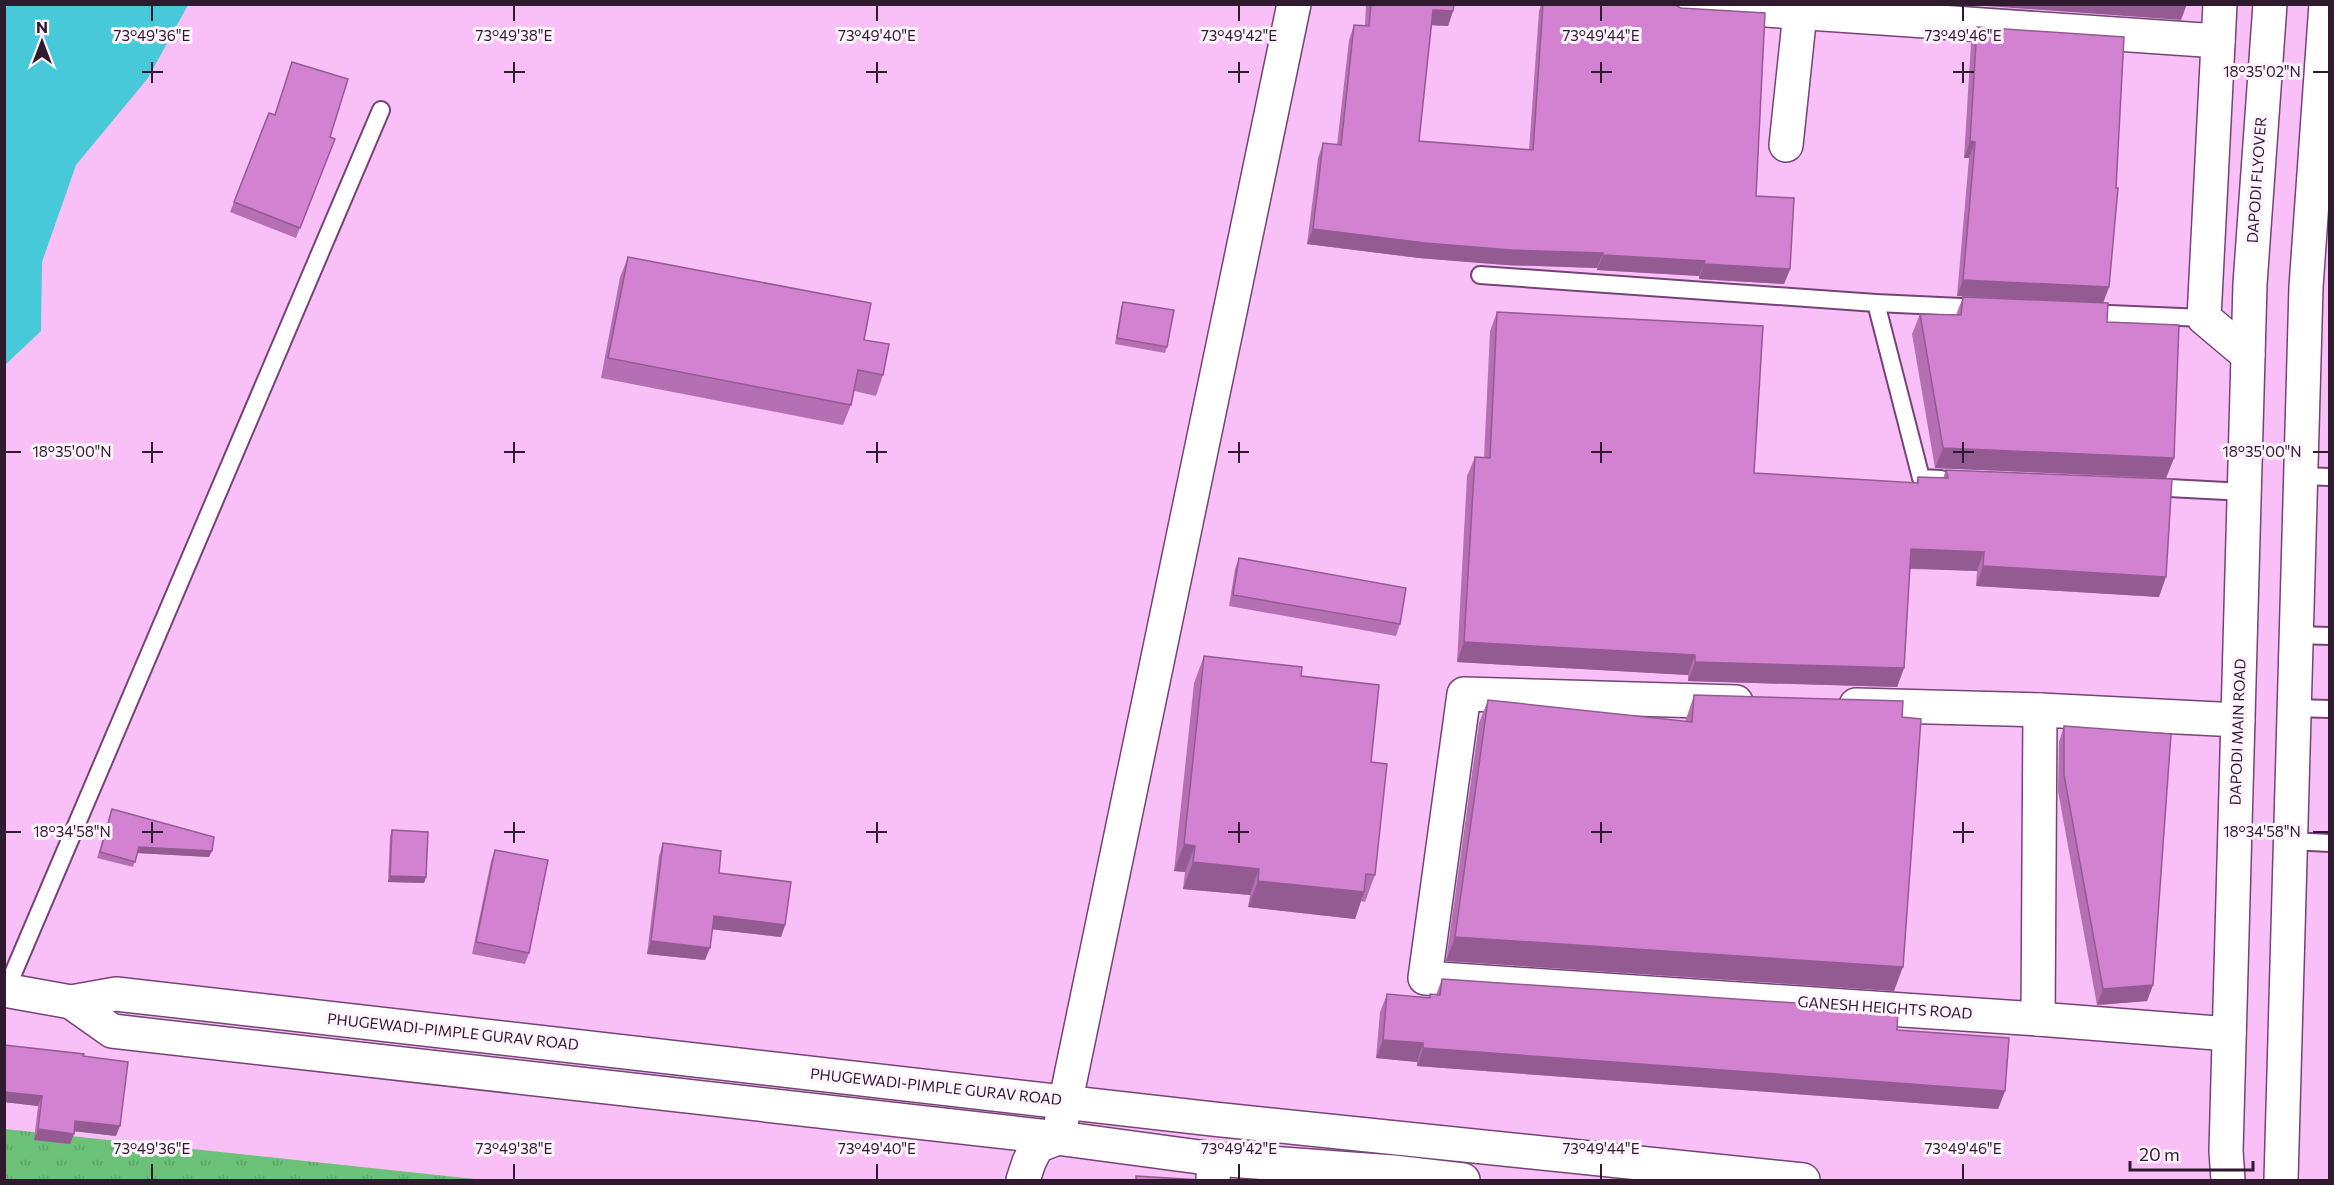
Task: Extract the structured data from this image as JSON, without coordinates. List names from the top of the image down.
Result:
{
  "streets": {
    "street": [
      "DAPODI FLYOVER",
      "DAPODI MAIN ROAD",
      "GANESH HEIGHTS ROAD",
      "PHUGEWADI-PIMPLE GURAV ROAD"
    ]
  },
  "crossings": [
    ["DAPODI FLYOVER", "DAPODI MAIN ROAD"],
    ["DAPODI MAIN ROAD", "GANESH HEIGHTS ROAD"]
  ],
  "scale_bar": "20 m",
  "north": "top",
  "coordinates": [
    "73°49'36\"E",
    "73°49'38\"E",
    "73°49'40\"E",
    "73°49'42\"E",
    "73°49'44\"E",
    "73°49'46\"E",
    "18°35'02\"N",
    "18°35'00\"N",
    "18°34'58\"N"
  ]
}
